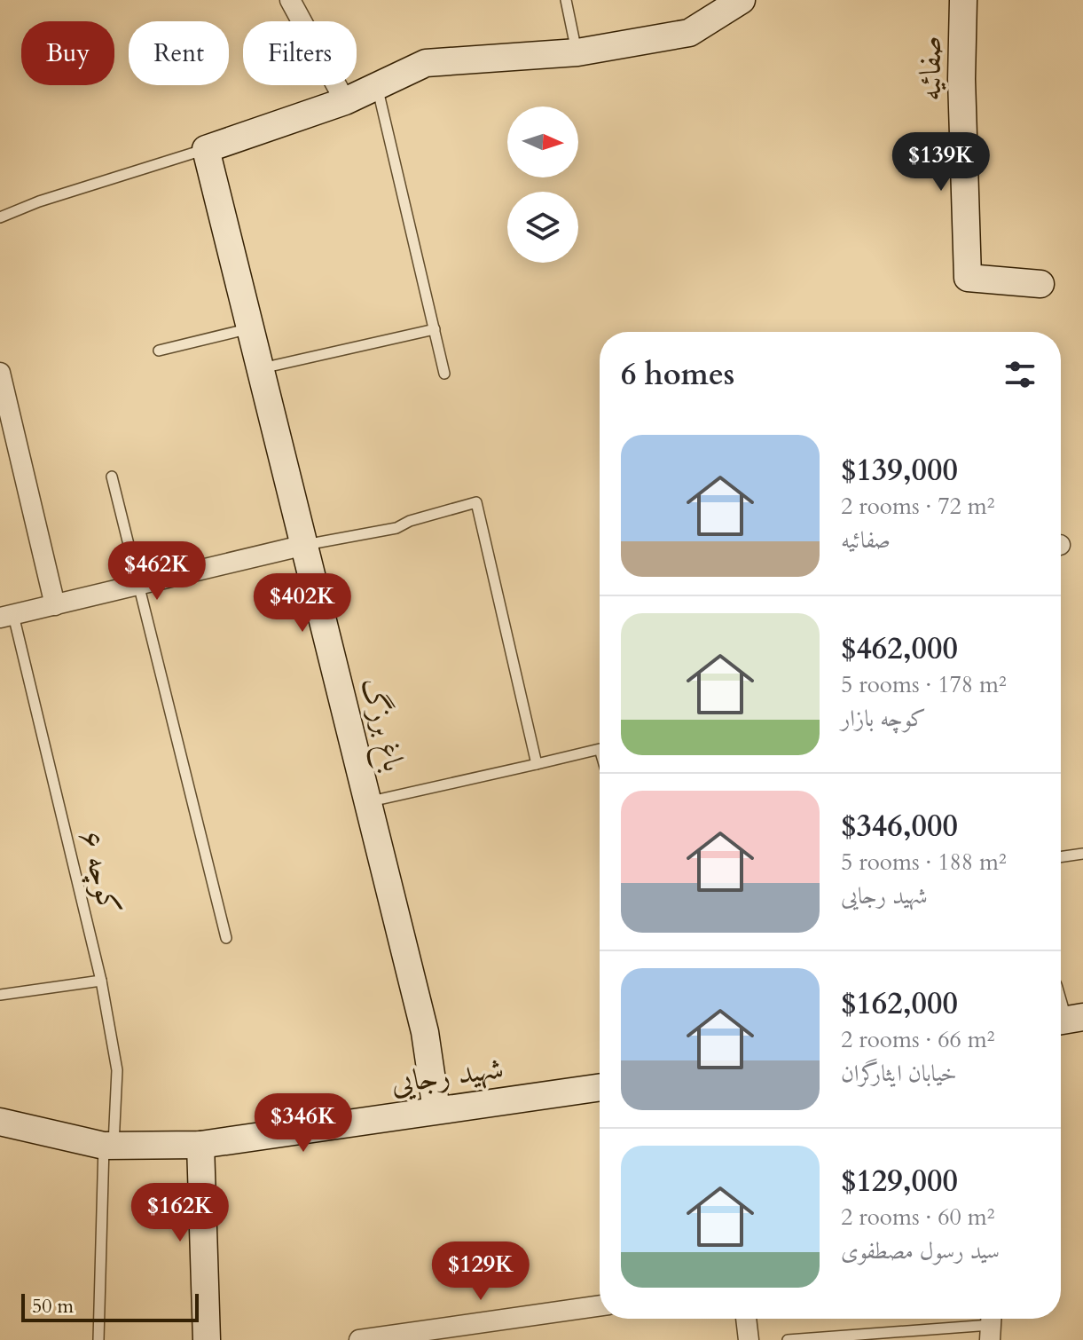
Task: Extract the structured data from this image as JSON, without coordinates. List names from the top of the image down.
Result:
{
  "streets": {
    "street": ["صفائیه", "باغ برزگ", "شهید رجایی"],
    "lane": ["کوچه ۶"]
  },
  "crossings": [
    ["باغ برزگ", "شهید رجایی"],
    ["کوچه ۶", "شهید رجایی"]
  ],
  "scale_bar": "50 m",
  "north": "right",
  "page": {
    "chip": ["Buy", "Rent", "Filters"],
    "price": [
      "$139K",
      "$462K",
      "$402K",
      "$346K",
      "$162K",
      "$129K"
    ],
    "heading": "6 homes",
    "list": [
      {
        "name": "$139,000",
        "note": "2 rooms · 72 m² · صفائیه"
      },
      {
        "name": "$462,000",
        "note": "5 rooms · 178 m² · کوچه بازار"
      },
      {
        "name": "$346,000",
        "note": "5 rooms · 188 m² · شهید رجایی"
      },
      {
        "name": "$162,000",
        "note": "2 rooms · 66 m² · خیابان ایثارگران"
      },
      {
        "name": "$129,000",
        "note": "2 rooms · 60 m² · سید رسول مصطفوی"
      }
    ],
    "scale": "50 m"
  }
}
